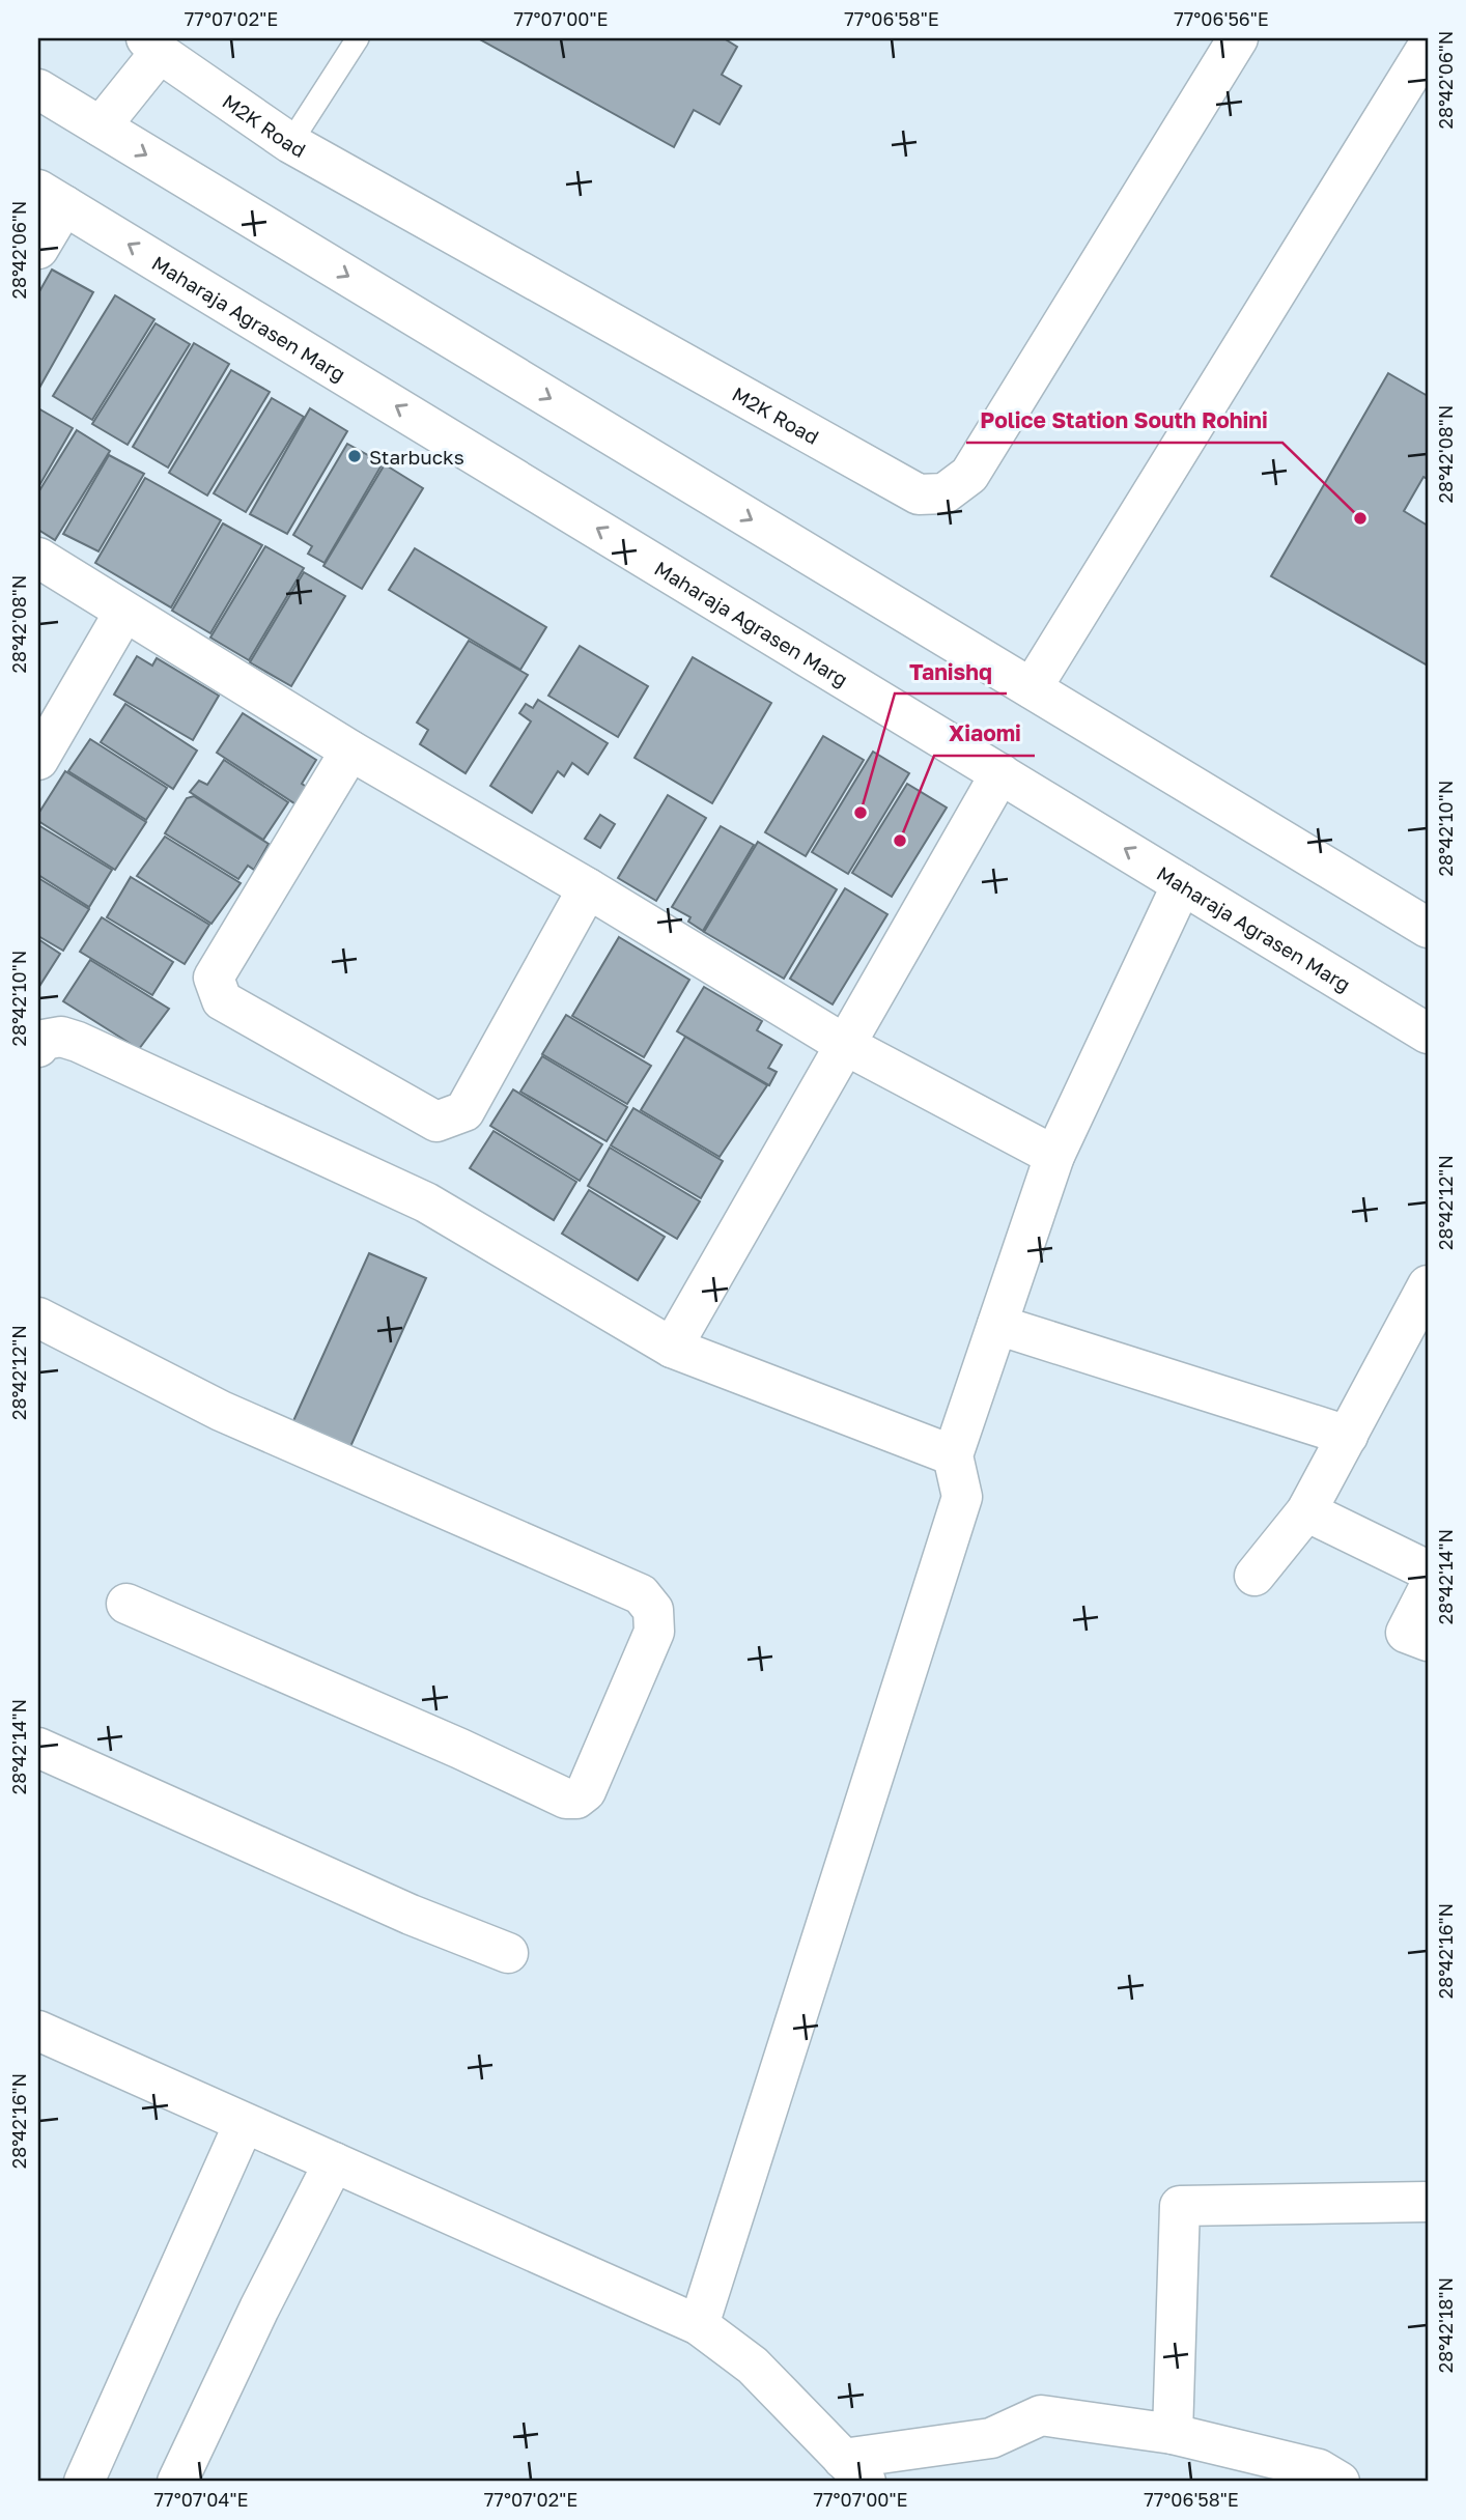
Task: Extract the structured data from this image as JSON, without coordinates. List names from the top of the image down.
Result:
{
  "streets": {
    "street": ["M2K Road", "Maharaja Agrasen Marg"]
  },
  "places": [
    "Starbucks",
    "Police Station South Rohini",
    "Tanishq",
    "Xiaomi"
  ],
  "coordinates": [
    "77°07'02\"E",
    "77°07'00\"E",
    "77°06'58\"E",
    "77°06'56\"E",
    "28°42'06\"N",
    "28°42'08\"N",
    "28°42'10\"N",
    "28°42'12\"N",
    "28°42'14\"N",
    "28°42'16\"N",
    "28°42'18\"N",
    "77°07'04\"E"
  ]
}
